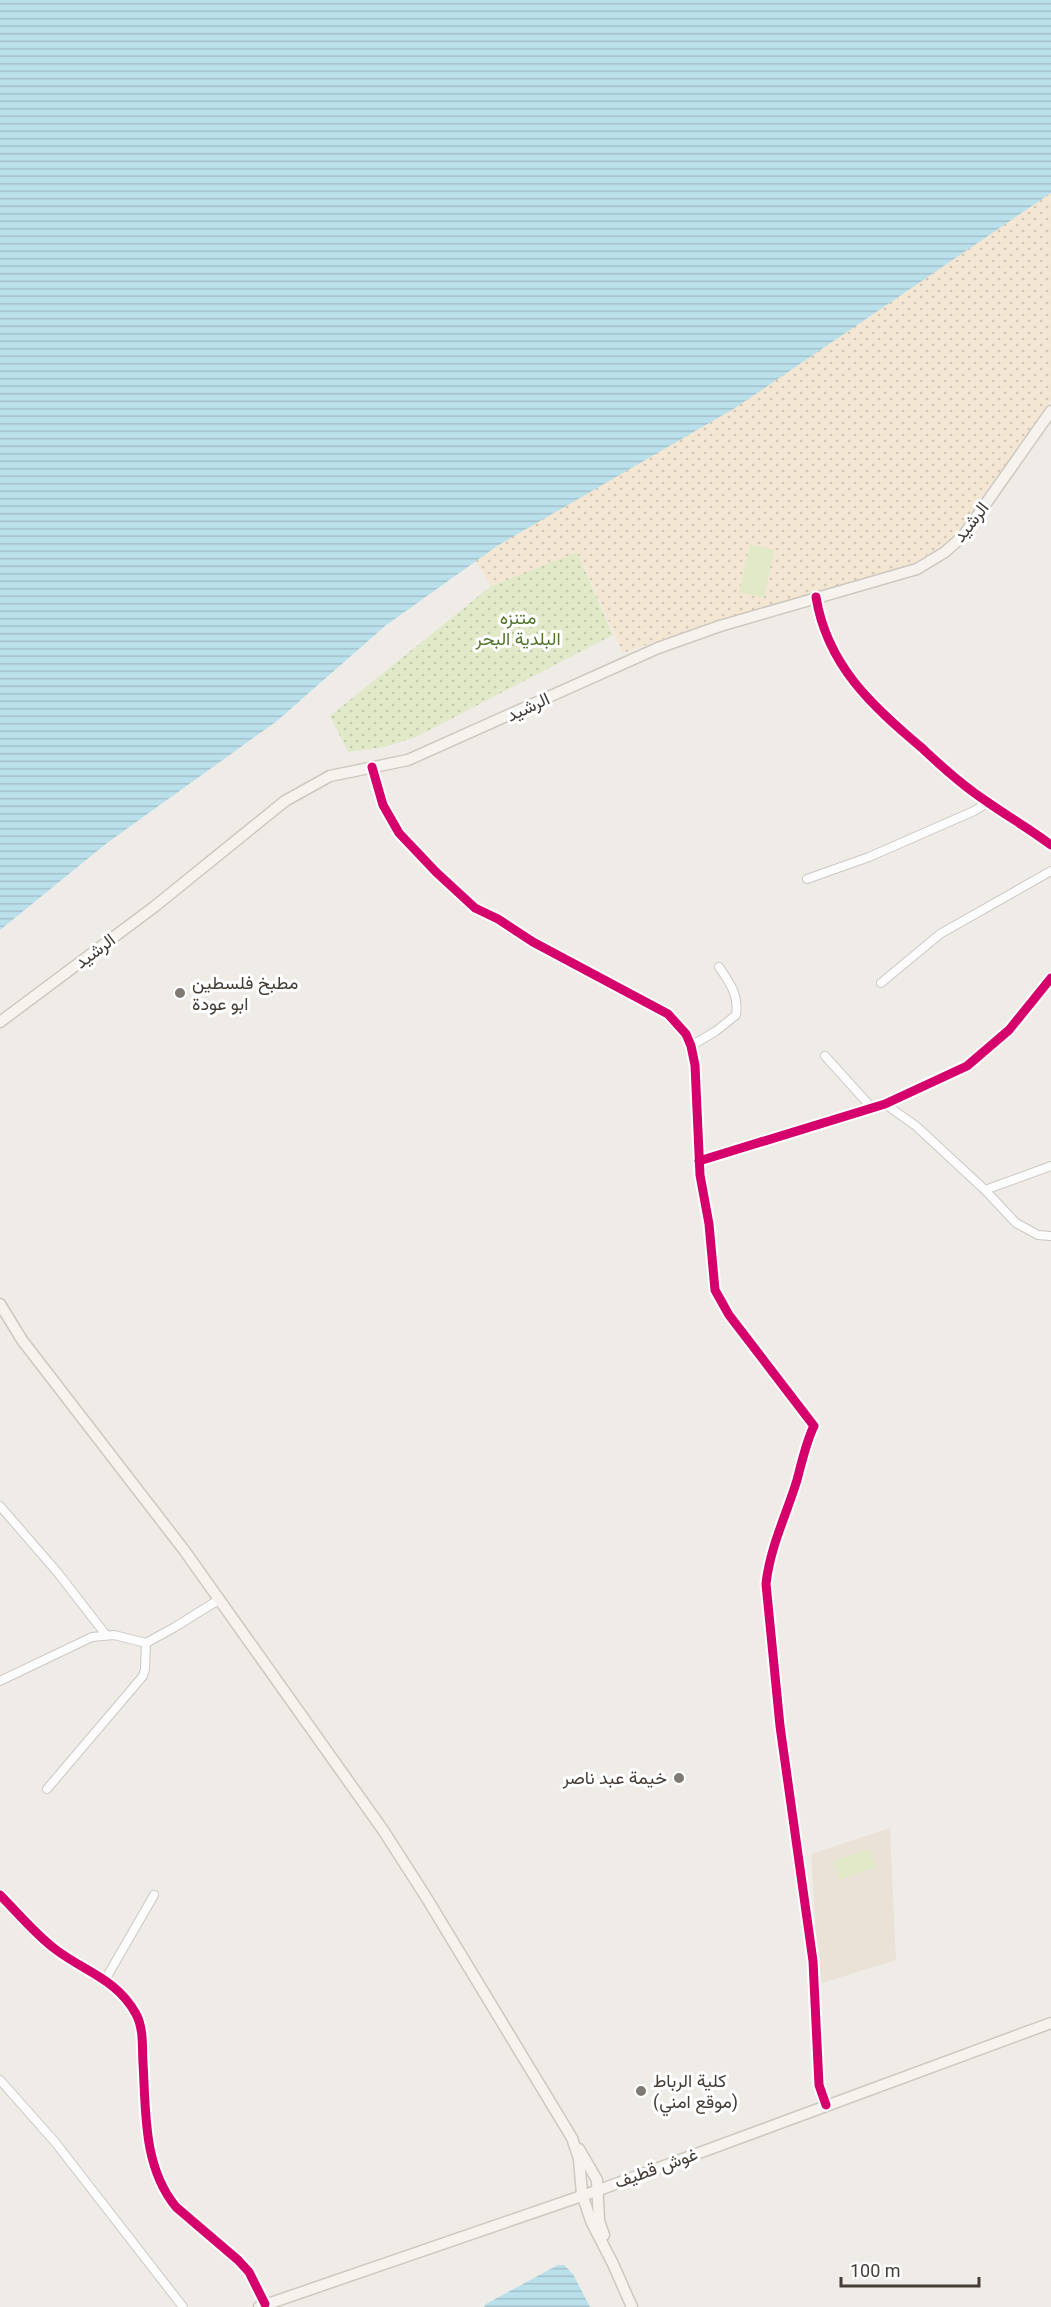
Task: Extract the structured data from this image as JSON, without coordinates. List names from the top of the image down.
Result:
{
  "streets": {
    "main road": ["الرشيد", "غوش قطيف"]
  },
  "parks": ["متنزه البلدية البحر"],
  "places": ["مطبخ فلسطين ابو عودة", "خيمة عبد ناصر", "كلية الرباط (موقع امني)"],
  "scale_bar": "100 m"
}
